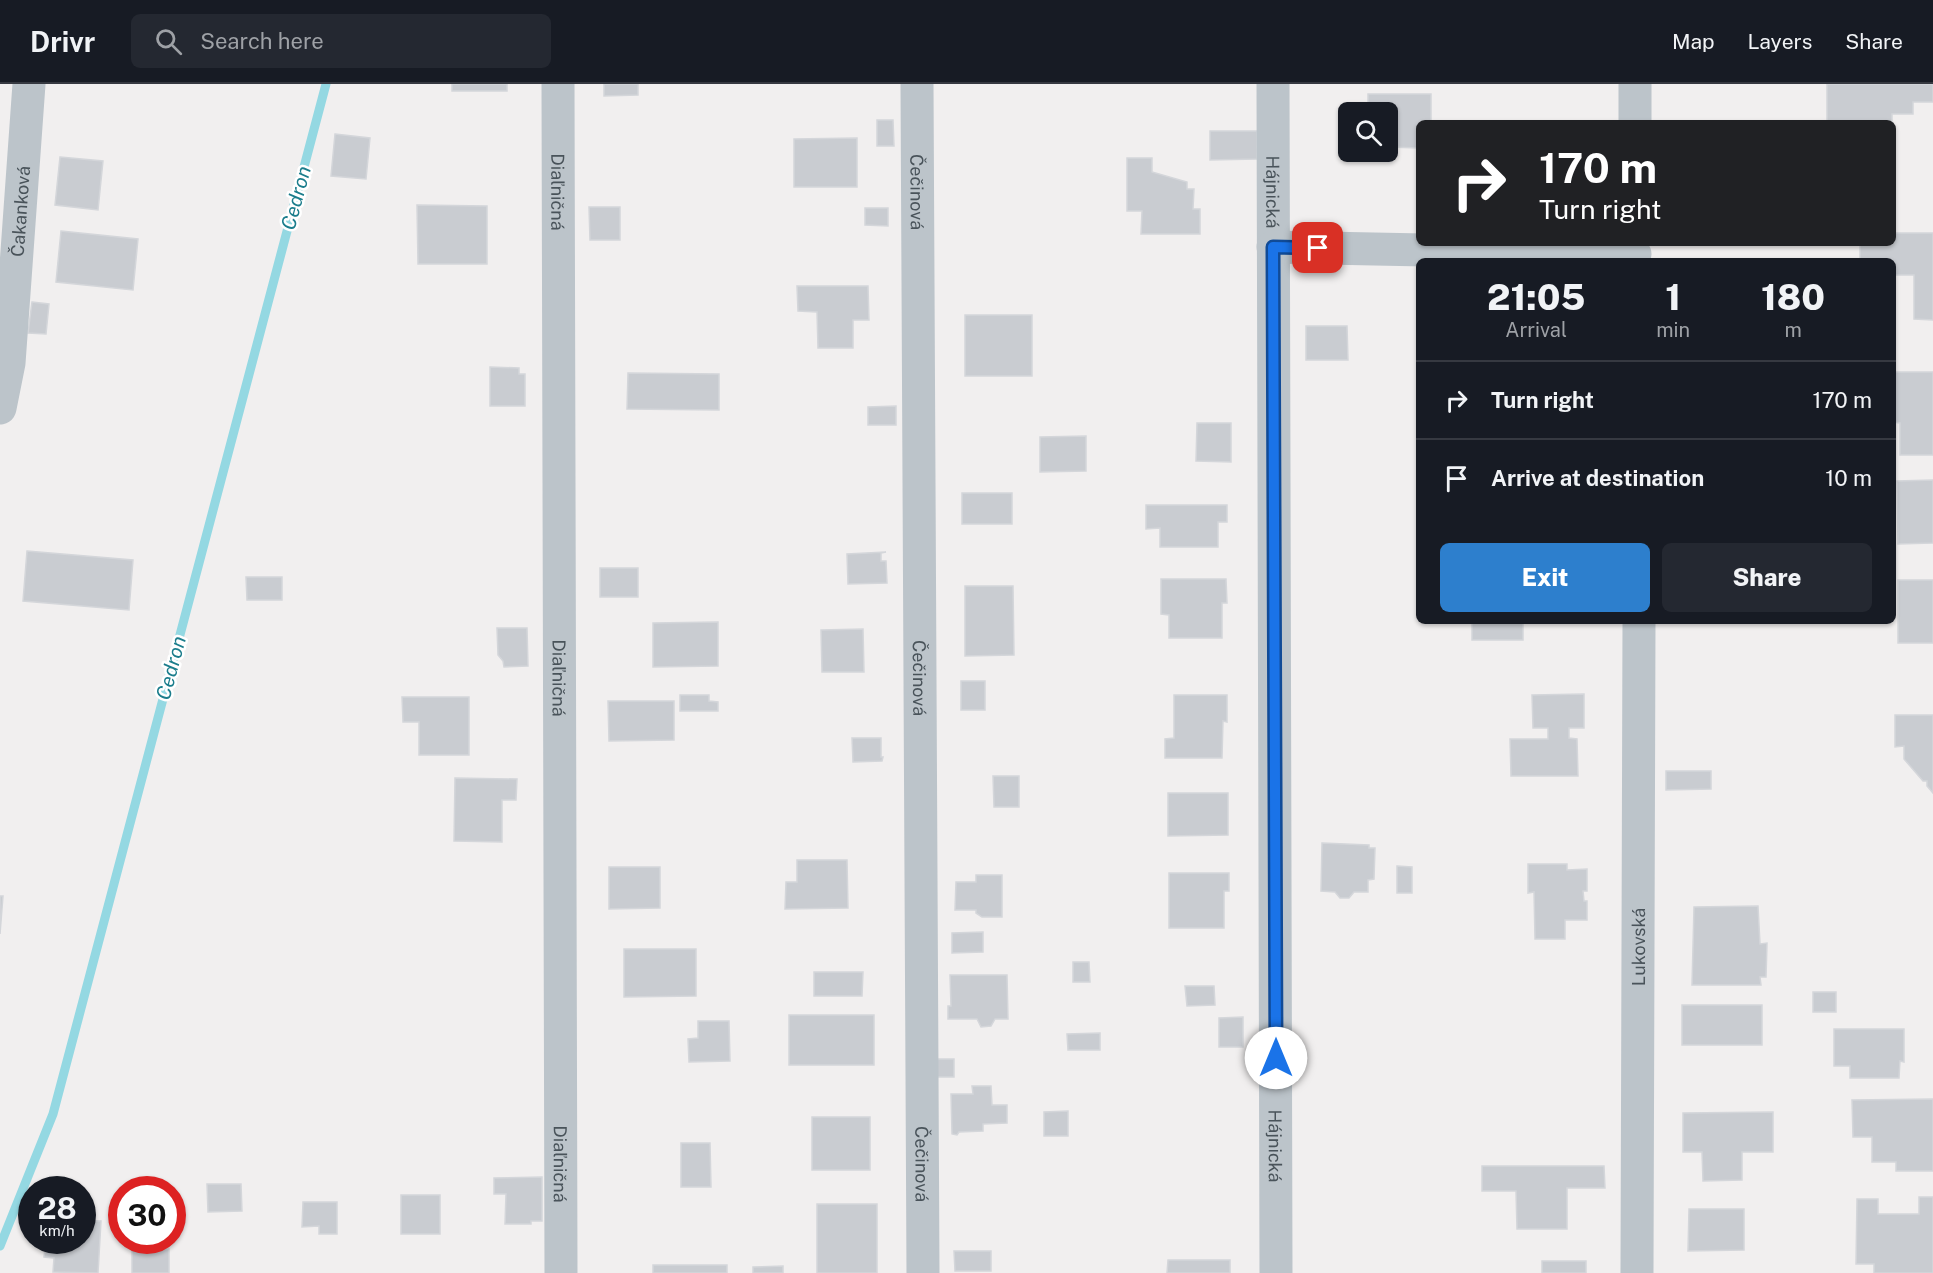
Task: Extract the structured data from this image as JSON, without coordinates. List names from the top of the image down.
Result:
{
  "streets": {
    "street": [
      "Diaľničná",
      "Čečinová",
      "Hájnická",
      "Čakanková",
      "Lukovská"
    ]
  },
  "water": ["Cedron"],
  "page": {
    "header": "Drivr",
    "search": "Search here",
    "nav": ["Map", "Layers", "Share"],
    "turn": ["170 m", "Turn right"],
    "eta": [
      "21:05",
      "Arrival",
      "1",
      "min",
      "180",
      "m"
    ],
    "list": [
      {
        "name": "Turn right",
        "value": "170 m"
      },
      {
        "name": "Arrive at destination",
        "value": "10 m"
      }
    ],
    "buttons": ["Exit", "Share"],
    "speed": "28 km/h",
    "limit": "30"
  }
}
